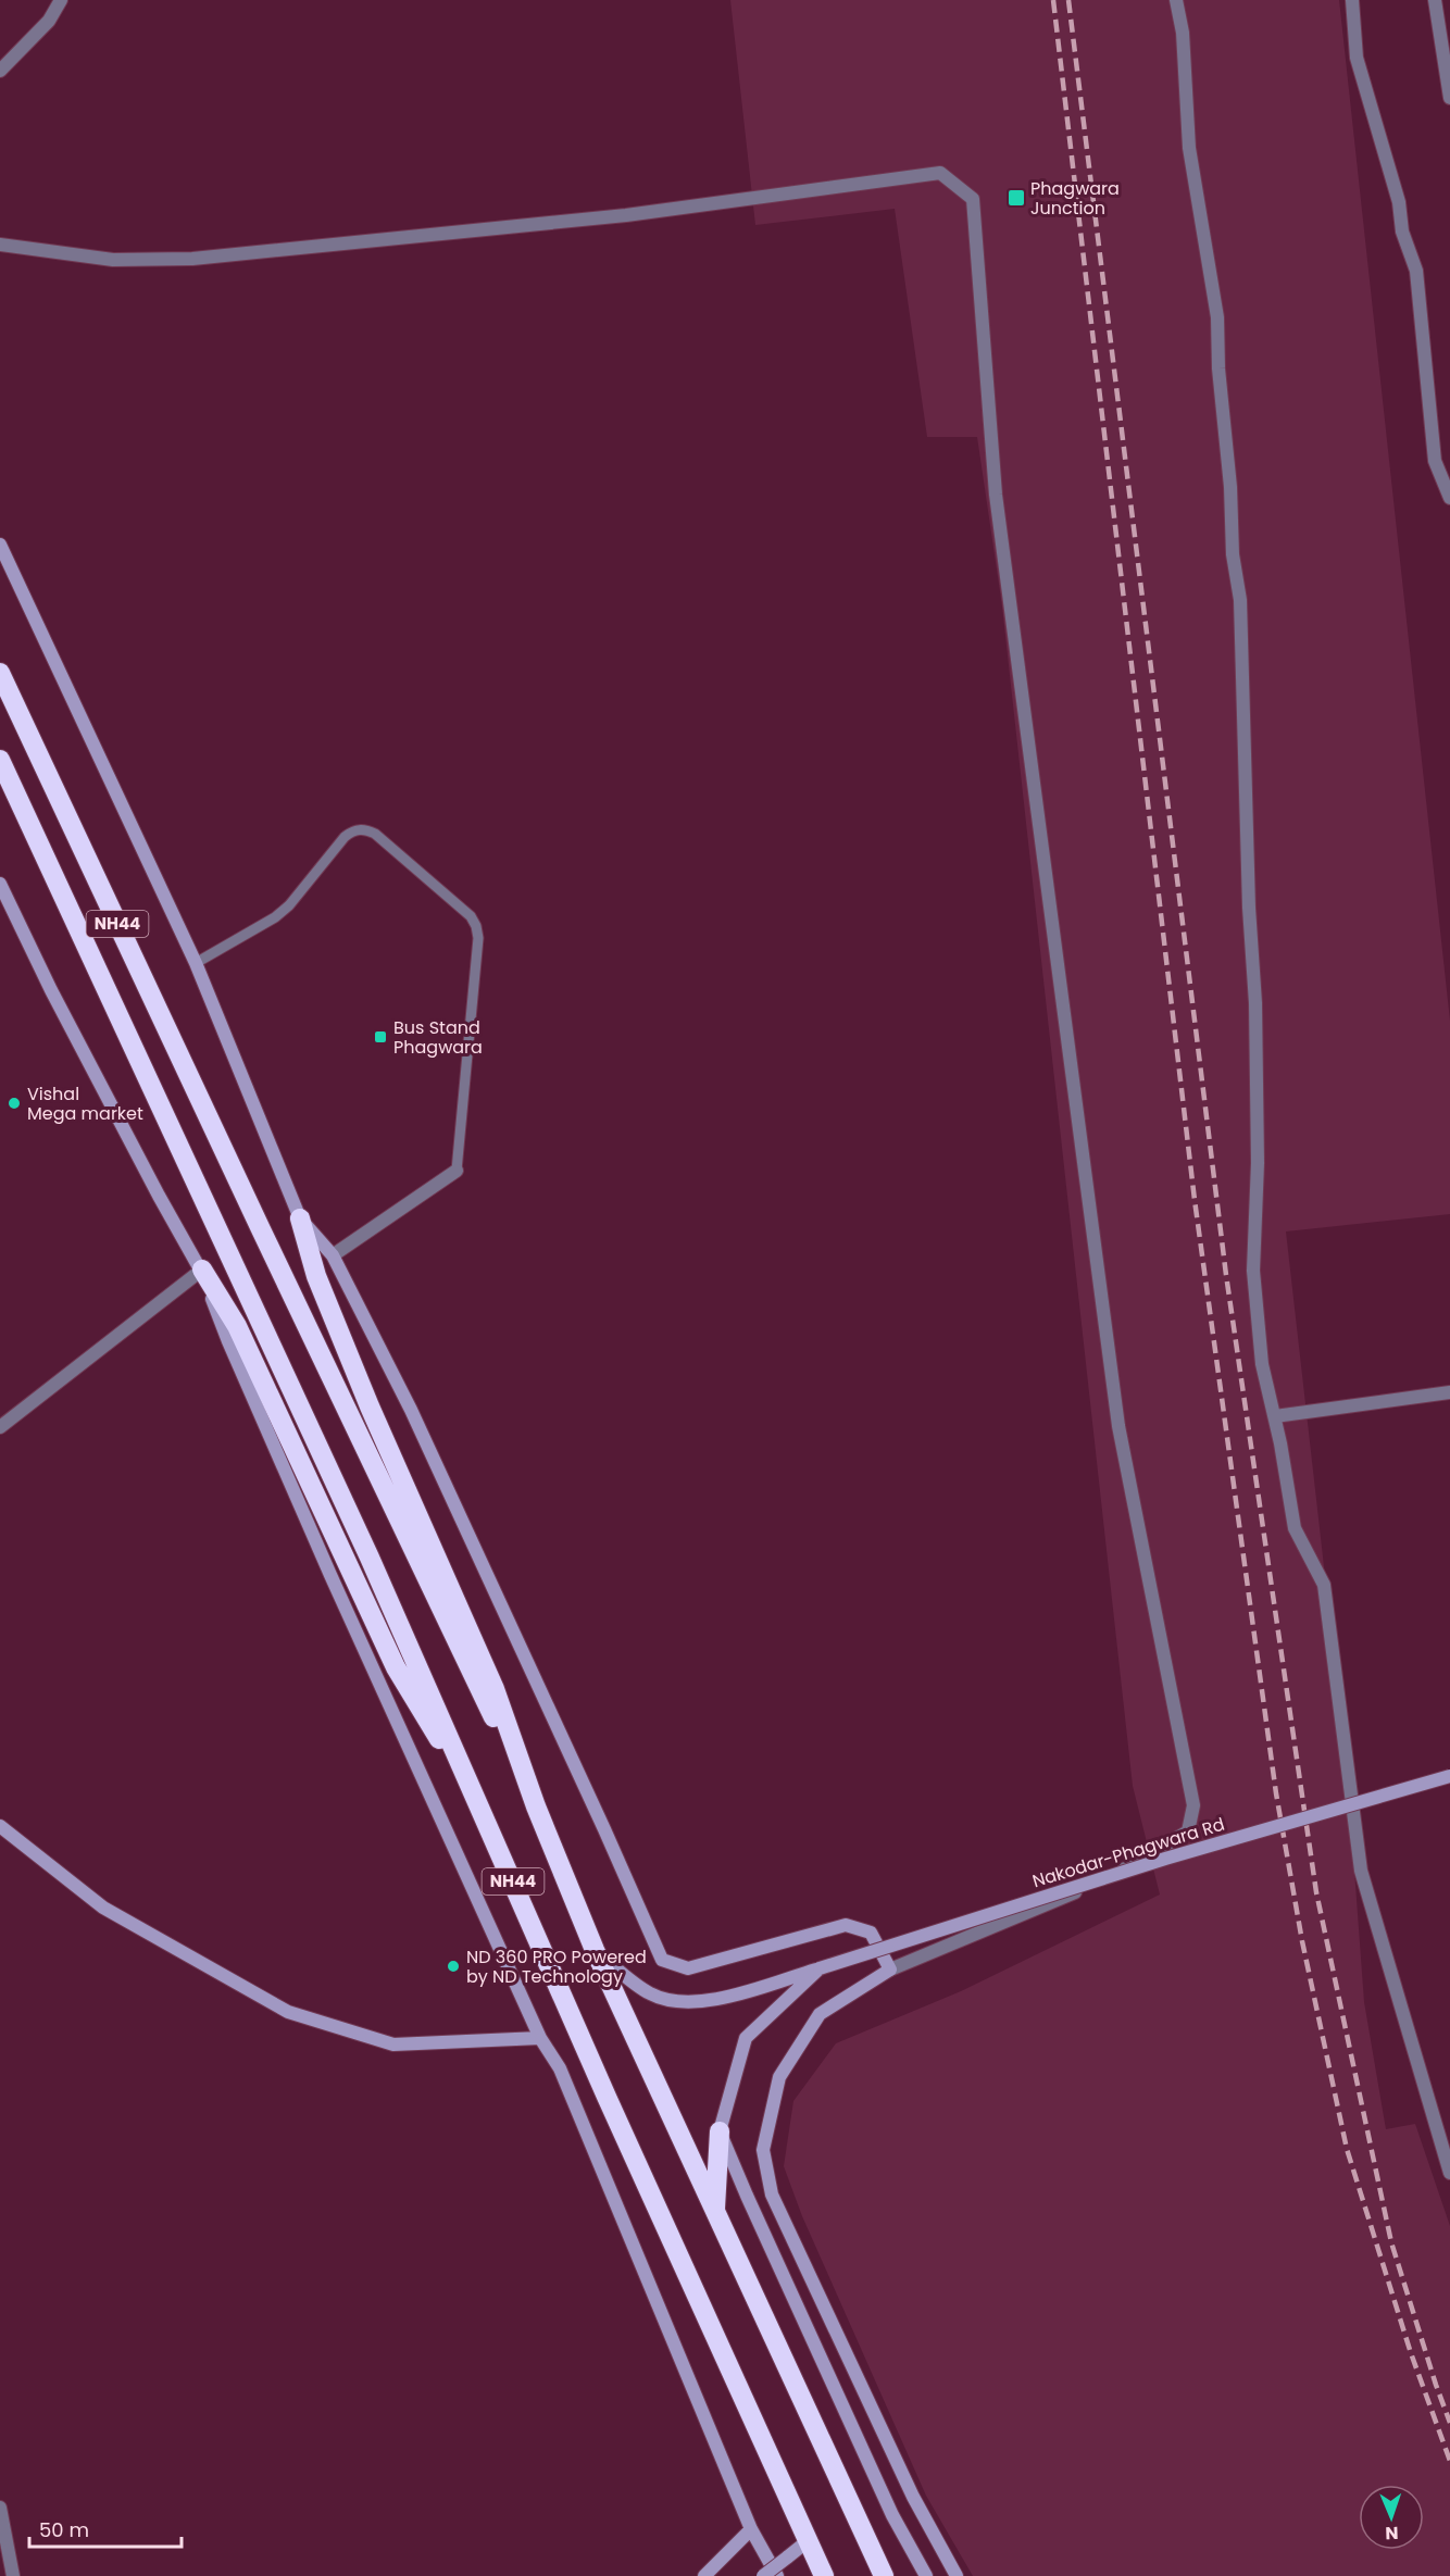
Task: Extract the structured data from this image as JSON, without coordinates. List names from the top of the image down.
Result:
{
  "streets": {
    "highway": ["NH44"],
    "main road": ["Nakodar-Phagwara Rd"]
  },
  "crossings": [
    ["NH44", "Nakodar-Phagwara Rd"]
  ],
  "places": {
    "transit": ["Phagwara Junction", "Bus Stand Phagwara"],
    "other": ["Vishal Mega market", "ND 360 PRO Powered by ND Technology"]
  },
  "scale_bar": "50 m",
  "north": "bottom"
}
